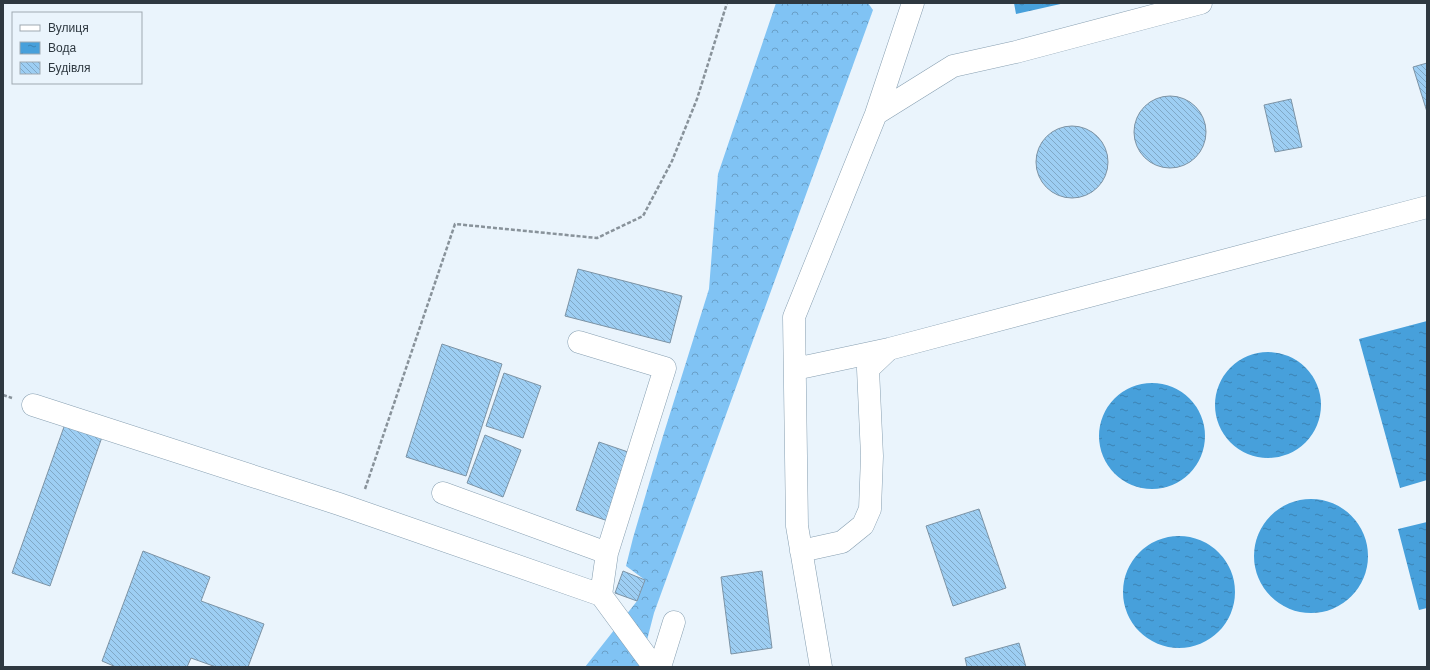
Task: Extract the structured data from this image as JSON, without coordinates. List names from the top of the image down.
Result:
{
  "legend": ["Вулиця", "Вода", "Будівля"]
}
